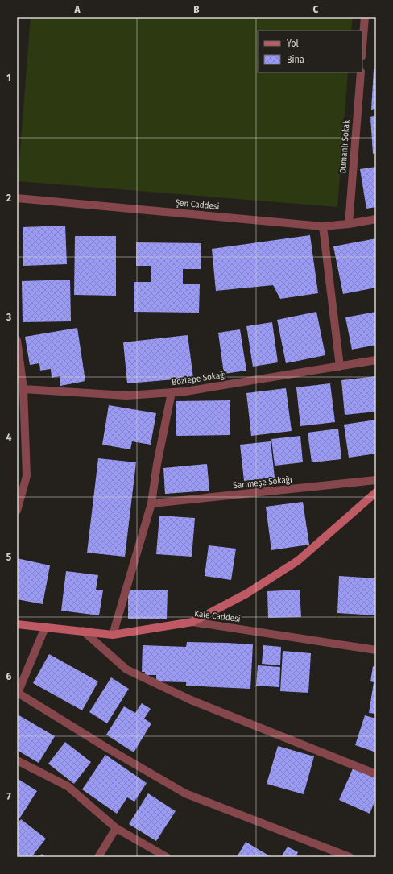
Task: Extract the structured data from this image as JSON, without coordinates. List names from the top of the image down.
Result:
{
  "streets": {
    "main road": ["Kale Caddesi"],
    "street": [
      "Dumanlı Sokak",
      "Şen Caddesi",
      "Boztepe Sokağı",
      "Sarımeşe Sokağı"
    ]
  },
  "crossings": [
    ["Dumanlı Sokak", "Şen Caddesi"]
  ],
  "legend": ["Yol", "Bina"],
  "grid": {
    "columns": ["A", "B", "C"],
    "rows": [
      "1",
      "2",
      "3",
      "4",
      "5",
      "6",
      "7"
    ]
  }
}
